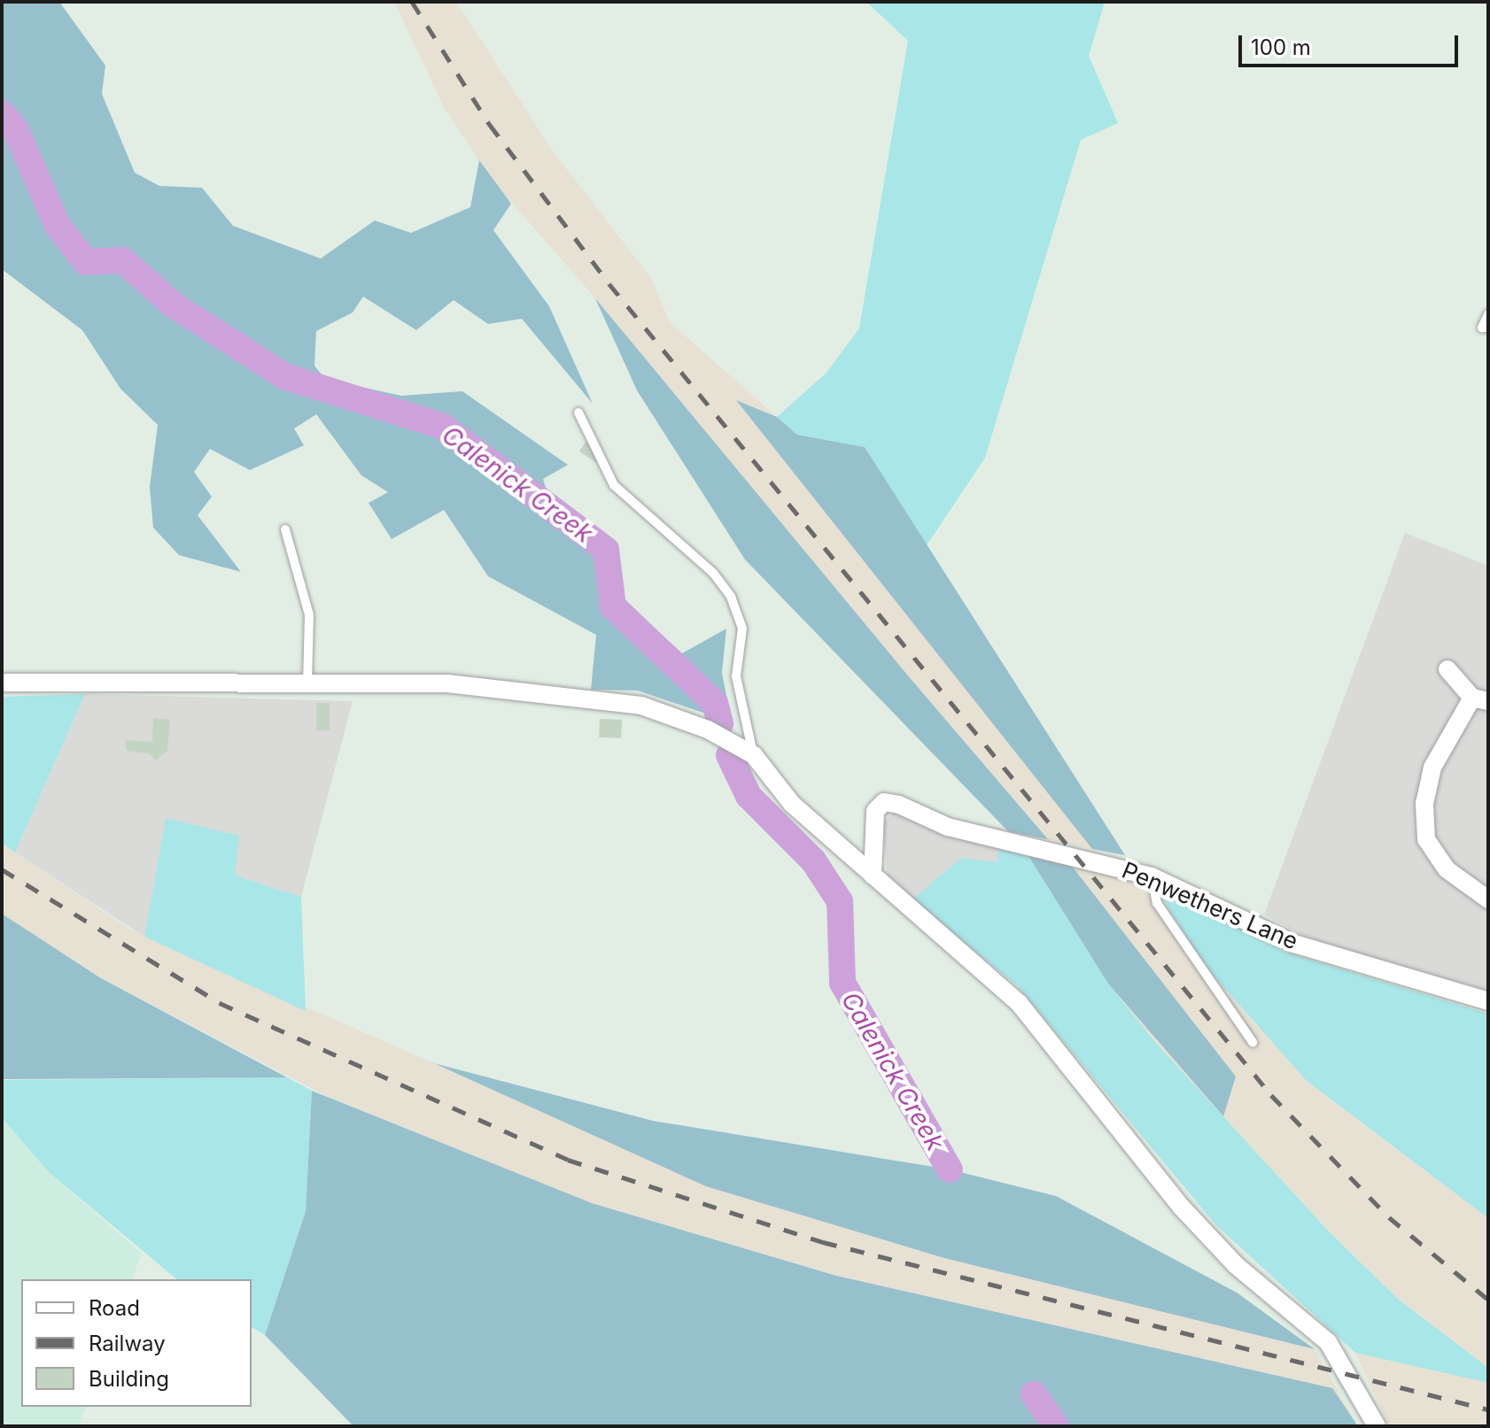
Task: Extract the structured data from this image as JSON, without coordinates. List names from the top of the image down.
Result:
{
  "streets": {
    "street": ["Penwethers Lane"]
  },
  "water": ["Calenick Creek"],
  "legend": ["Road", "Railway", "Building"],
  "scale_bar": "100 m"
}
